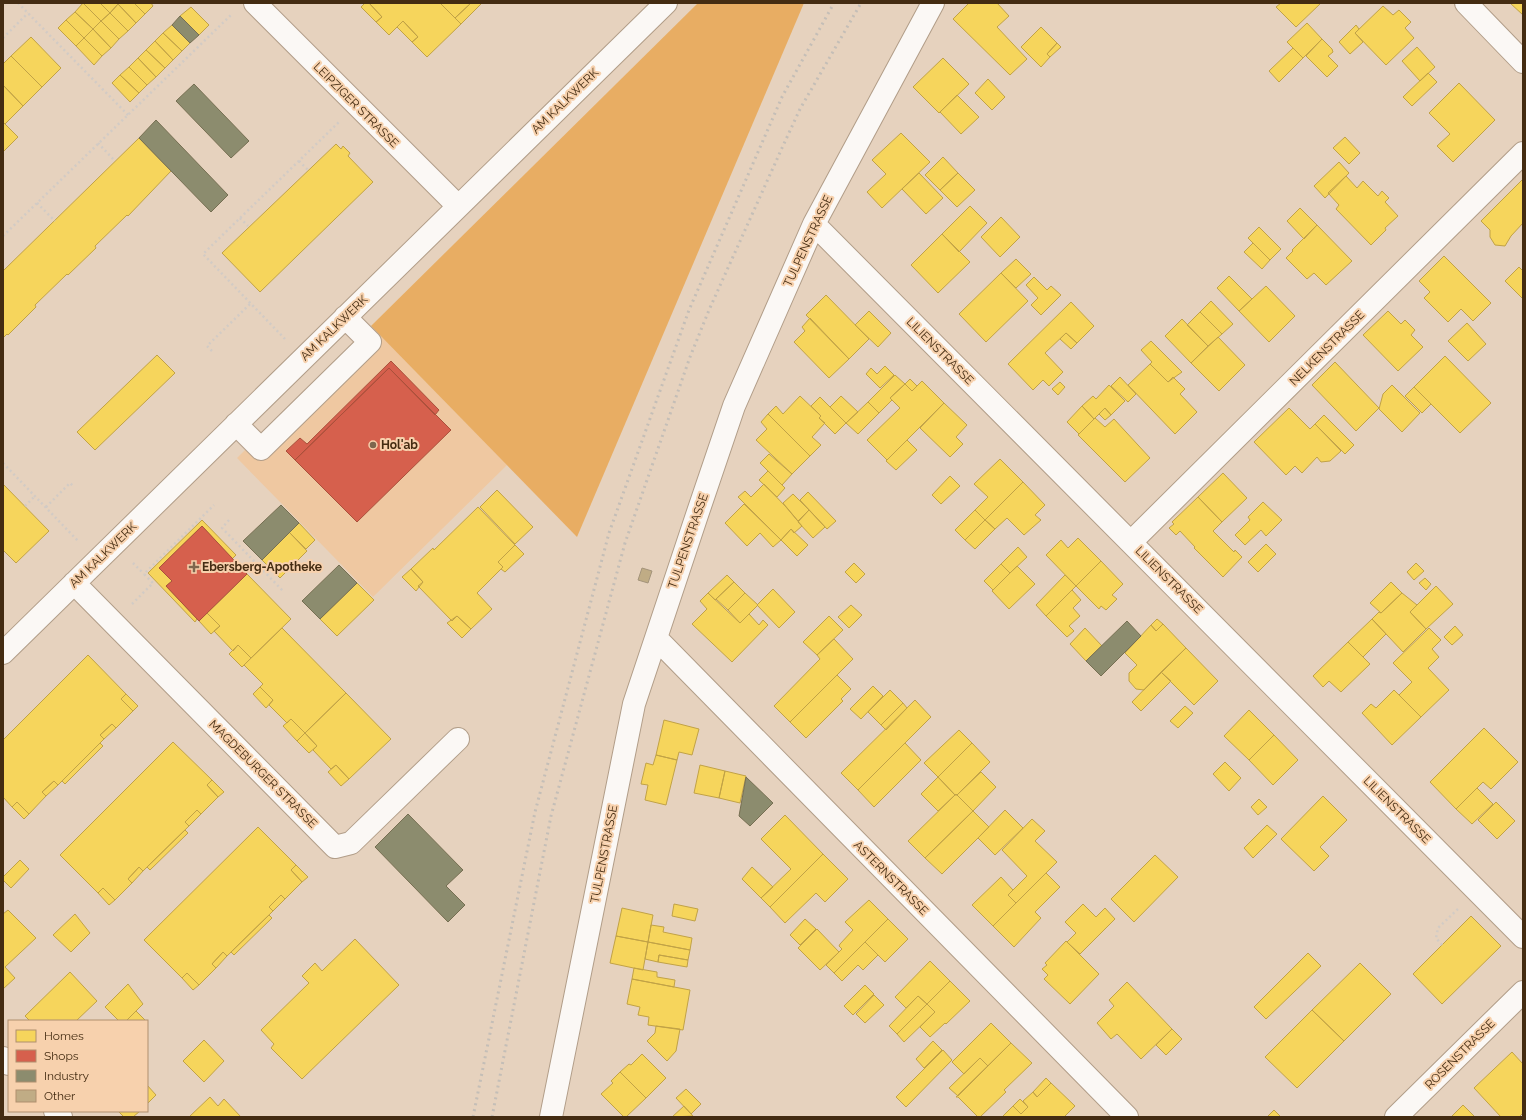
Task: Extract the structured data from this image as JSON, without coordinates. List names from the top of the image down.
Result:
{
  "streets": {
    "street": [
      "AM KALKWERK",
      "LEIPZIGER STRASSE",
      "TULPENSTRASSE",
      "NELKENSTRASSE",
      "LILIENSTRASSE",
      "MAGDEBURGER STRASSE",
      "ASTERNSTRASSE",
      "ROSENSTRASSE"
    ]
  },
  "crossings": [
    ["AM KALKWERK", "LEIPZIGER STRASSE"],
    ["AM KALKWERK", "MAGDEBURGER STRASSE"],
    ["TULPENSTRASSE", "LILIENSTRASSE"],
    ["TULPENSTRASSE", "ASTERNSTRASSE"],
    ["NELKENSTRASSE", "LILIENSTRASSE"]
  ],
  "places": {
    "other": ["Hol'ab"],
    "health": ["Ebersberg-Apotheke"]
  },
  "legend": [
    "Homes",
    "Shops",
    "Industry",
    "Other"
  ]
}
